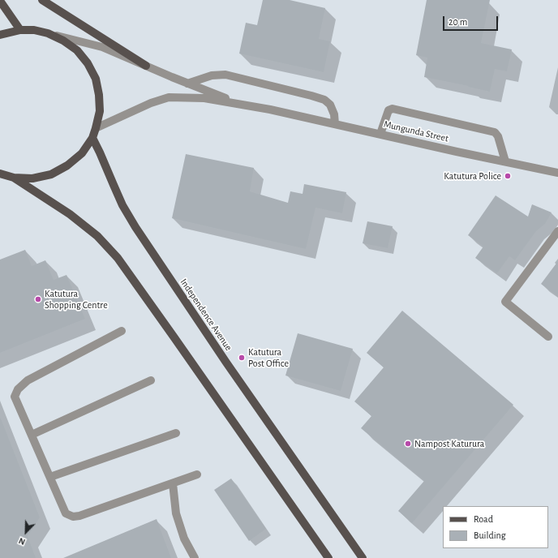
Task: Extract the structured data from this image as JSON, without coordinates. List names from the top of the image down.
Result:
{
  "streets": {
    "main road": ["Independence Avenue"],
    "street": ["Mungunda Street"]
  },
  "places": [
    "Katutura Police",
    "Katutura Shopping Centre",
    "Katutura Post Office",
    "Nampost Katurura"
  ],
  "legend": ["Road", "Building"],
  "scale_bar": "20 m",
  "north": "bottom left"
}
